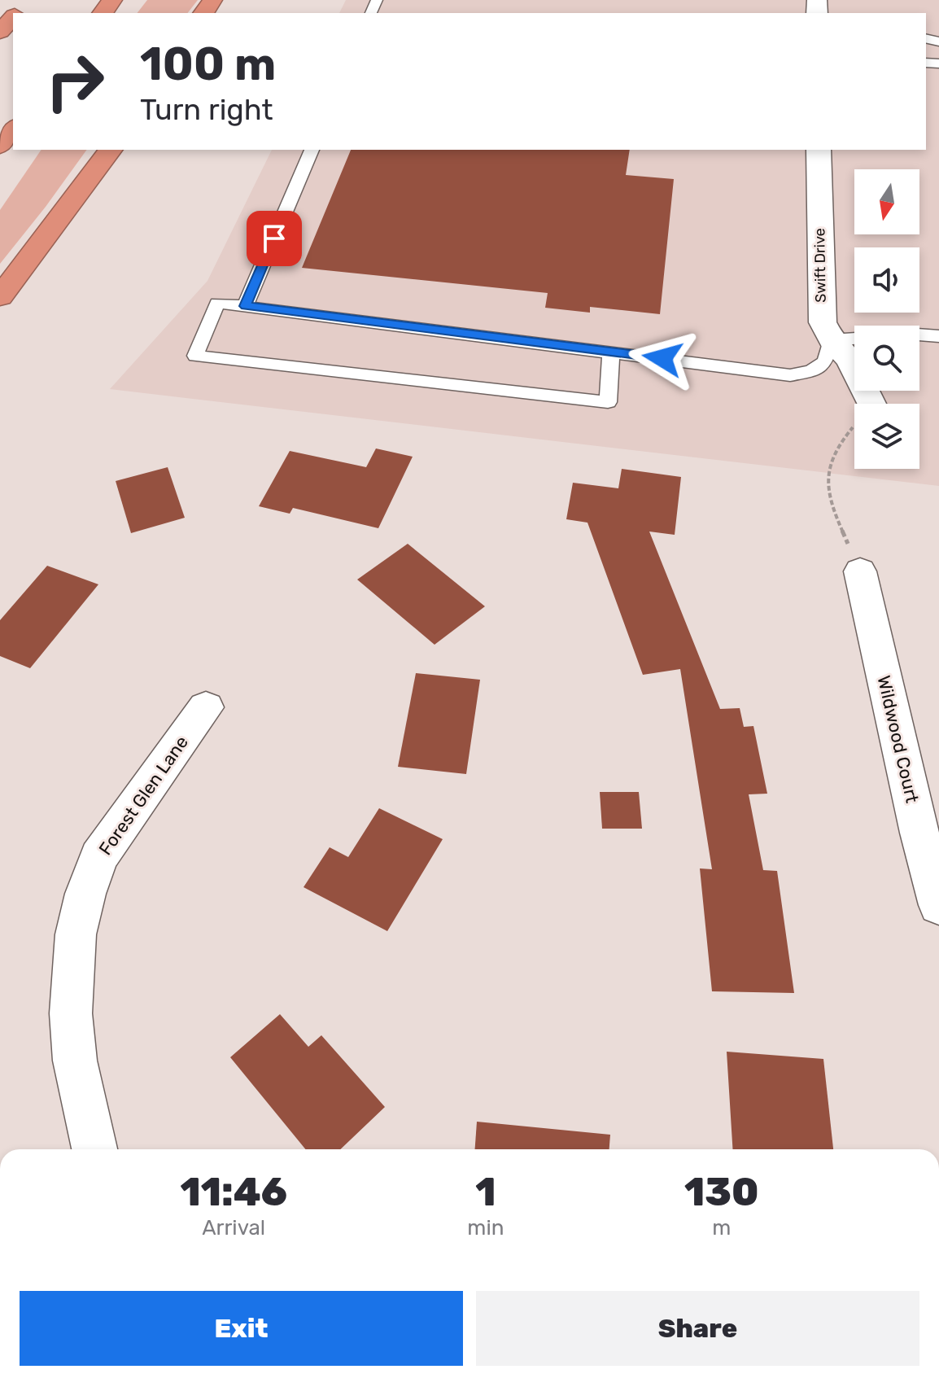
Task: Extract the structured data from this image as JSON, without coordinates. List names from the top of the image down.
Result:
{
  "streets": {
    "street": ["Swift Drive", "Wildwood Court", "Forest Glen Lane"]
  },
  "north": "bottom",
  "page": {
    "turn": ["100 m", "Turn right"],
    "eta": [
      "11:46",
      "Arrival",
      "1",
      "min",
      "130",
      "m"
    ],
    "buttons": ["Exit", "Share"]
  }
}
